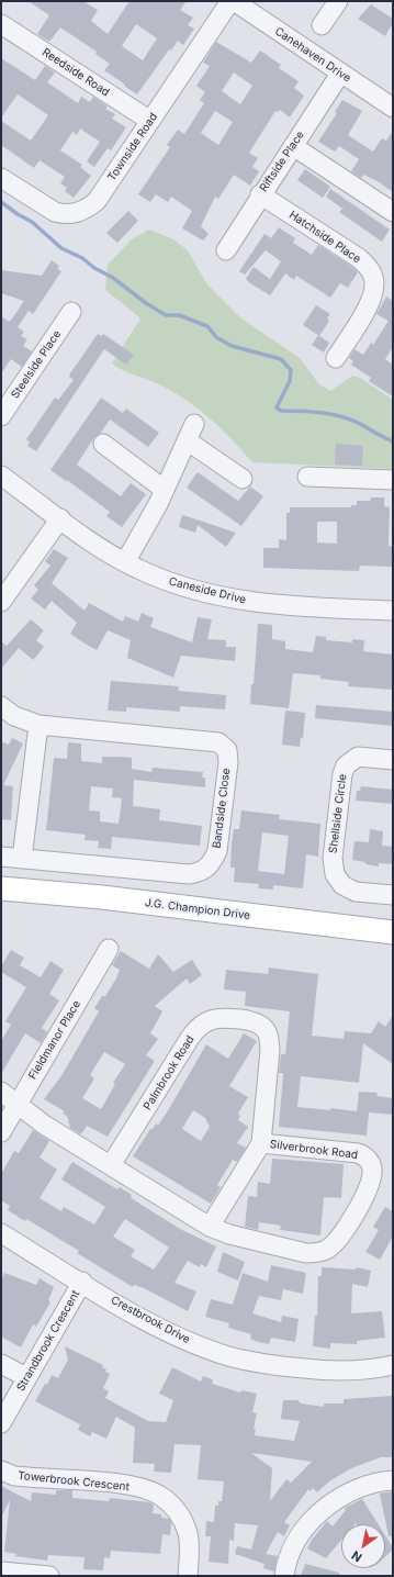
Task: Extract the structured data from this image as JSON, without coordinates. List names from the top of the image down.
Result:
{
  "streets": {
    "main road": ["J.G. Champion Drive"],
    "street": [
      "Canehaven Drive",
      "Reedside Road",
      "Townside Road",
      "Riftside Place",
      "Hatchside Place",
      "Steelside Place",
      "Caneside Drive",
      "Bandside Close",
      "Shellside Circle",
      "Fieldmanor Place",
      "Palmbrook Road",
      "Silverbrook Road",
      "Crestbrook Drive",
      "Strandbrook Crescent",
      "Towerbrook Crescent"
    ]
  },
  "crossings": [
    ["Canehaven Drive", "Townside Road"],
    ["Canehaven Drive", "Riftside Place"],
    ["Reedside Road", "Townside Road"],
    ["Riftside Place", "Hatchside Place"],
    ["Fieldmanor Place", "Silverbrook Road"],
    ["Palmbrook Road", "Silverbrook Road"],
    ["Crestbrook Drive", "Strandbrook Crescent"]
  ],
  "north": "bottom left"
}
